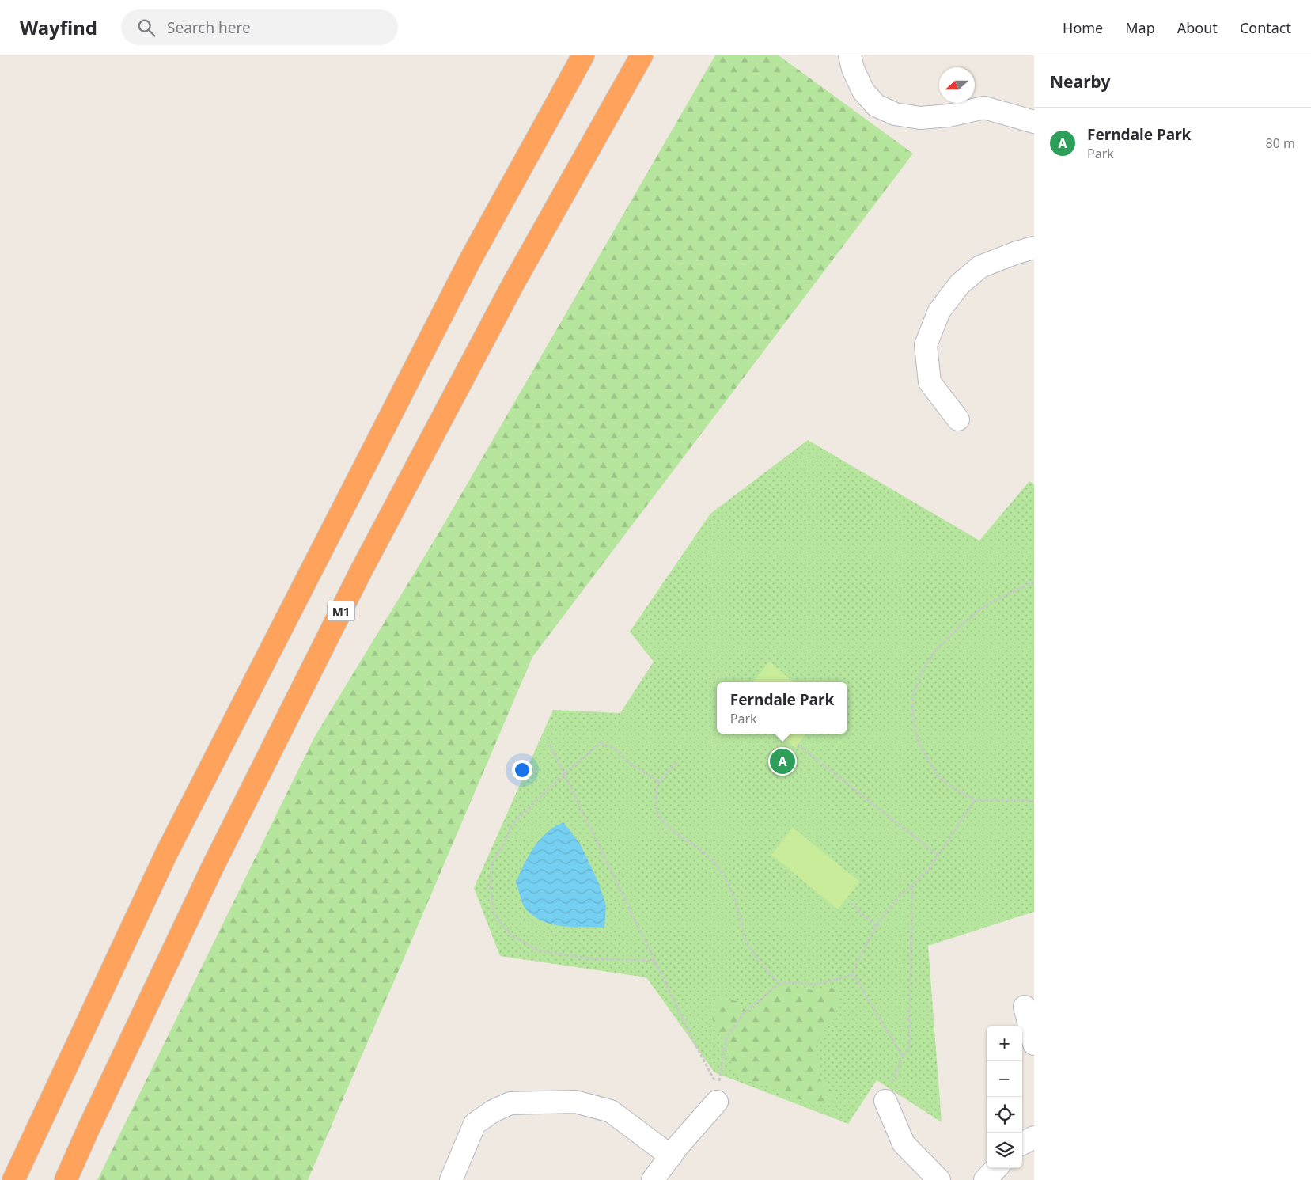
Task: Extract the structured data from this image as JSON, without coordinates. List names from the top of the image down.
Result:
{
  "streets": {
    "highway": ["M1"]
  },
  "north": "left",
  "page": {
    "header": "Wayfind",
    "search": "Search here",
    "nav": [
      "Home",
      "Map",
      "About",
      "Contact"
    ],
    "heading": "Nearby",
    "list": [
      {
        "mark": "A",
        "name": "Ferndale Park",
        "note": "Park",
        "value": "80 m"
      }
    ],
    "popup": ["Ferndale Park", "Park"],
    "pins": "A",
    "map_buttons": ["+", "−"]
  }
}
